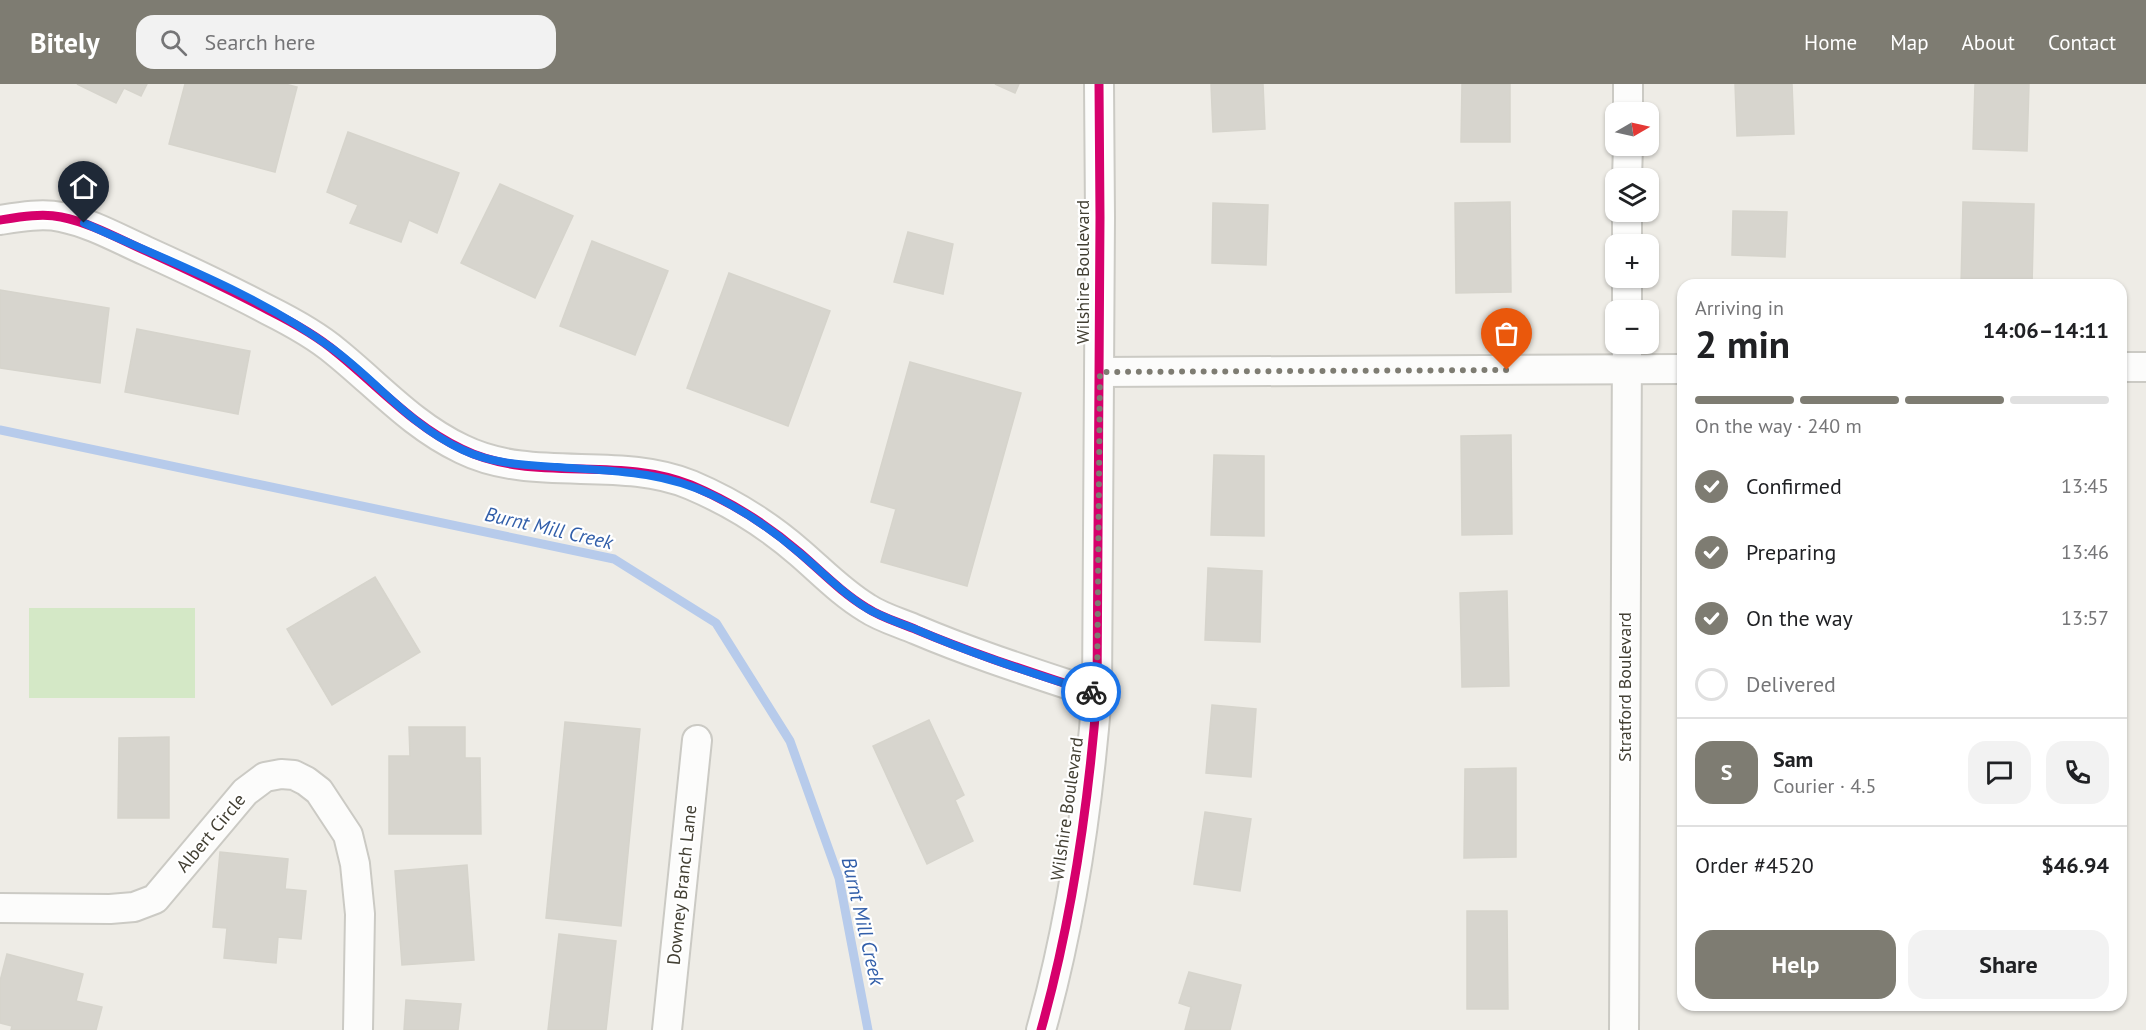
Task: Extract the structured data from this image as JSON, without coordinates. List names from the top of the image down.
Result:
{
  "streets": {
    "street": [
      "Wilshire Boulevard",
      "Stratford Boulevard",
      "Albert Circle",
      "Downey Branch Lane"
    ]
  },
  "water": ["Burnt Mill Creek"],
  "north": "right",
  "page": {
    "header": "Bitely",
    "search": "Search here",
    "nav": [
      "Home",
      "Map",
      "About",
      "Contact"
    ],
    "map_buttons": ["+", "−"],
    "heading": ["2 min", "Arriving in", "14:06–14:11"],
    "panel": [
      "Sam",
      "Courier · 4.5",
      "Order #4520",
      "$46.94"
    ],
    "bar": "On the way · 240 m",
    "list": [
      ["Confirmed", "13:45"],
      ["Preparing", "13:46"],
      ["On the way", "13:57"],
      "Delivered"
    ],
    "round": "S",
    "buttons": ["Help", "Share"]
  }
}
